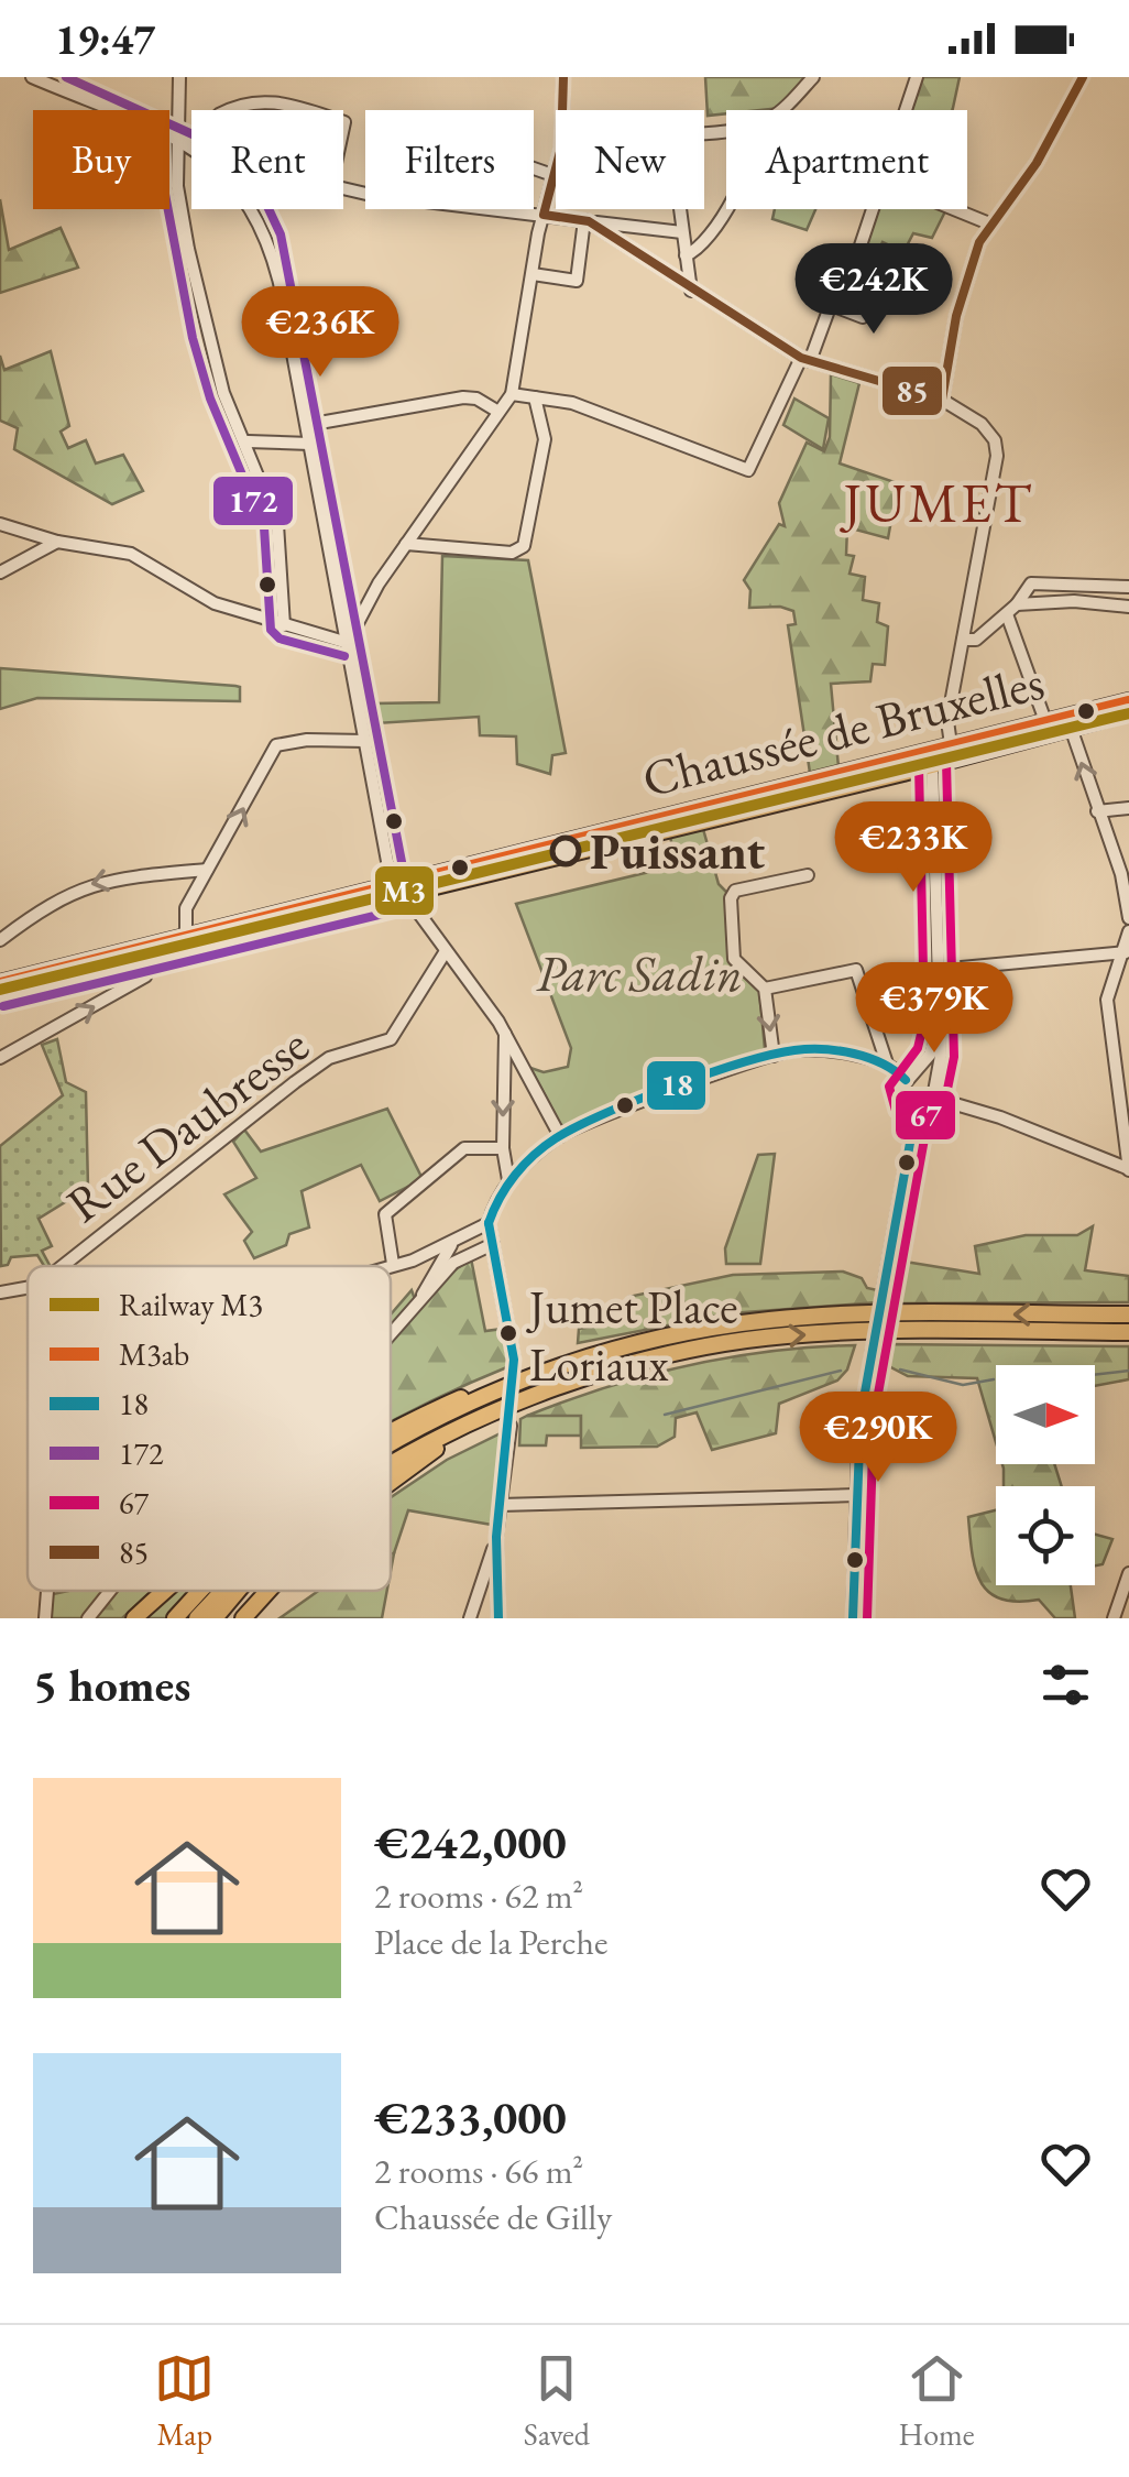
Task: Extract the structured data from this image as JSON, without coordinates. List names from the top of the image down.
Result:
{
  "streets": {
    "main road": ["Chaussée de Bruxelles"],
    "street": ["Rue Daubresse"]
  },
  "districts": ["JUMET"],
  "parks": ["Parc Sadin"],
  "places": ["Puissant", "Jumet Place Loriaux"],
  "lines": [
    "transit line 172",
    "transit line 85",
    "transit line M3ab",
    "rail line M3",
    "transit line 67",
    "transit line 18"
  ],
  "legend": [
    "Railway M3",
    "M3ab",
    "18",
    "172",
    "67",
    "85"
  ],
  "north": "right",
  "page": {
    "status": "19:47",
    "chip": [
      "Buy",
      "Rent",
      "Filters",
      "New",
      "Apartment"
    ],
    "price": [
      "€242K",
      "€236K",
      "€233K",
      "€379K",
      "€290K"
    ],
    "heading": "5 homes",
    "list": [
      {
        "name": "€242,000",
        "note": "2 rooms · 62 m² · Place de la Perche"
      },
      {
        "name": "€233,000",
        "note": "2 rooms · 66 m² · Chaussée de Gilly"
      }
    ],
    "tabs": ["Map", "Saved", "Home"]
  }
}
